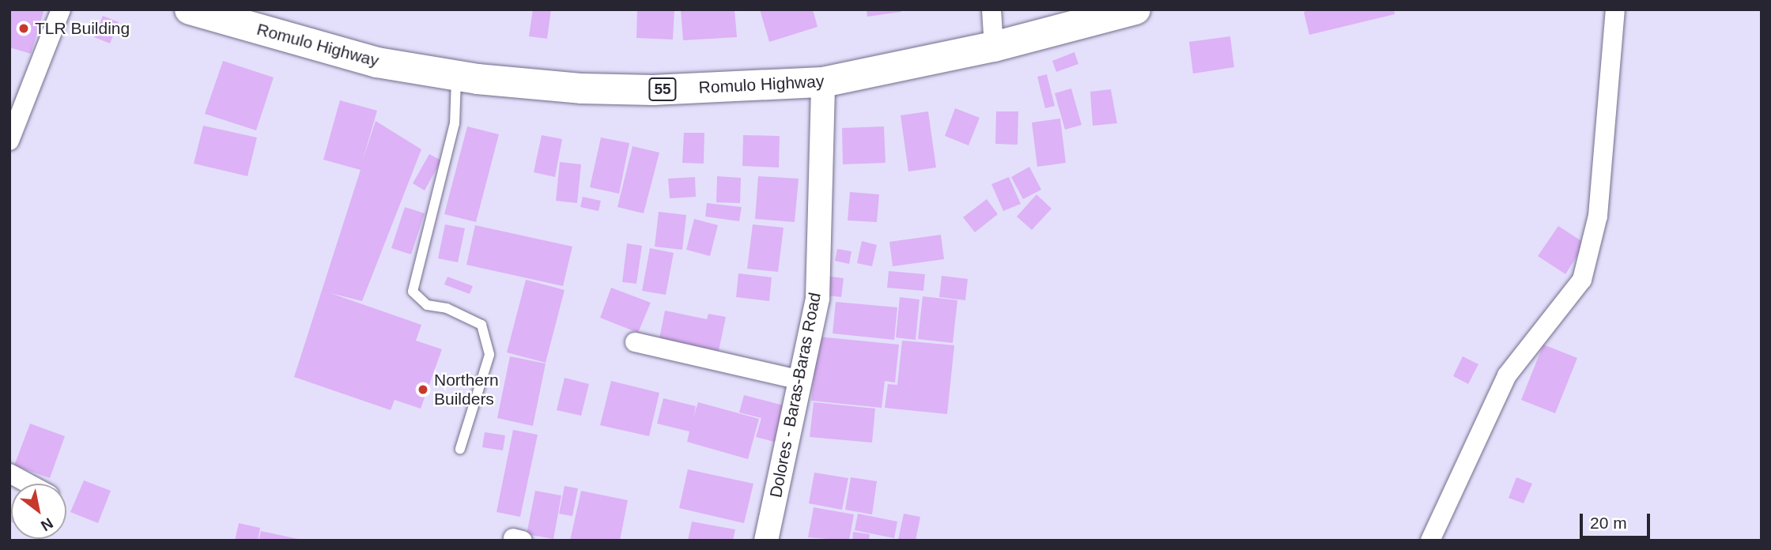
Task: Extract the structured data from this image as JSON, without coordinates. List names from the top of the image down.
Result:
{
  "streets": {
    "highway": ["Romulo Highway", "55"],
    "street": ["Dolores - Baras-Baras Road"]
  },
  "crossings": [
    ["Romulo Highway", "Dolores - Baras-Baras Road"]
  ],
  "places": ["TLR Building", "Northern Builders"],
  "scale_bar": "20 m",
  "north": "bottom right"
}
